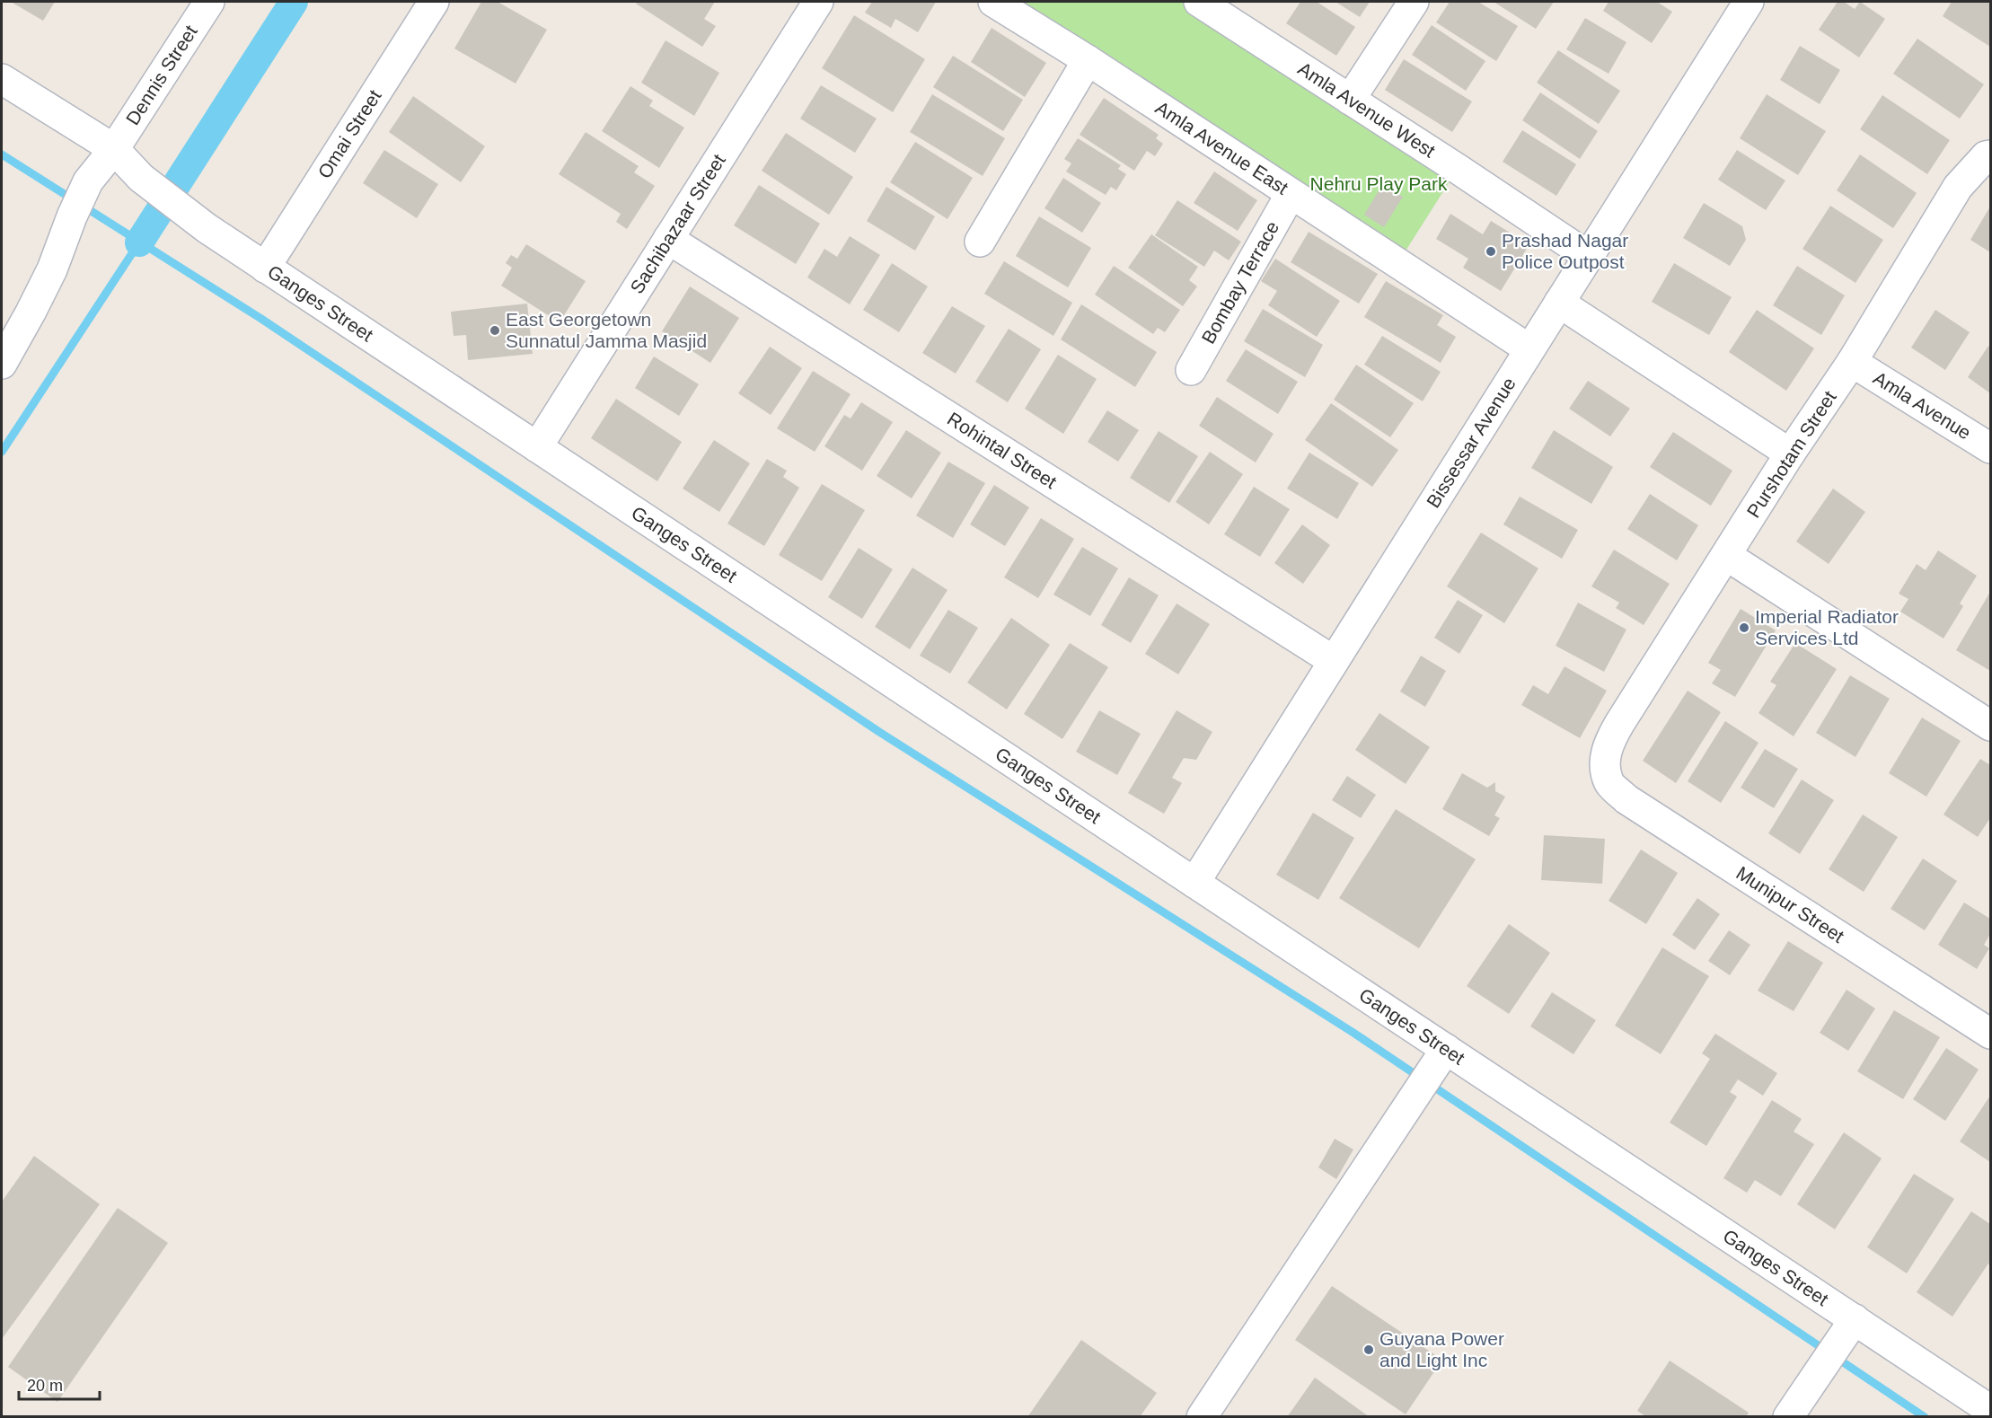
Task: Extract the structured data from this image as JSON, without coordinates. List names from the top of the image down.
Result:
{
  "streets": {
    "street": [
      "Dennis Street",
      "Amla Avenue West",
      "Omai Street",
      "Amla Avenue East",
      "Sachibazaar Street",
      "Bombay Terrace",
      "Ganges Street",
      "Amla Avenue",
      "Bissessar Avenue",
      "Rohintal Street",
      "Purshotam Street",
      "Munipur Street"
    ]
  },
  "crossings": [
    ["Dennis Street", "Ganges Street"],
    ["Amla Avenue West", "Bissessar Avenue"],
    ["Omai Street", "Ganges Street"],
    ["Amla Avenue East", "Bombay Terrace"],
    ["Amla Avenue East", "Bissessar Avenue"],
    ["Sachibazaar Street", "Ganges Street"],
    ["Sachibazaar Street", "Rohintal Street"],
    ["Ganges Street", "Bissessar Avenue"],
    ["Amla Avenue", "Purshotam Street"],
    ["Bissessar Avenue", "Rohintal Street"],
    ["Purshotam Street", "Munipur Street"]
  ],
  "parks": ["Nehru Play Park"],
  "places": [
    "Prashad Nagar Police Outpost",
    "East Georgetown Sunnatul Jamma Masjid",
    "Imperial Radiator Services Ltd",
    "Guyana Power and Light Inc"
  ],
  "scale_bar": "20 m"
}
